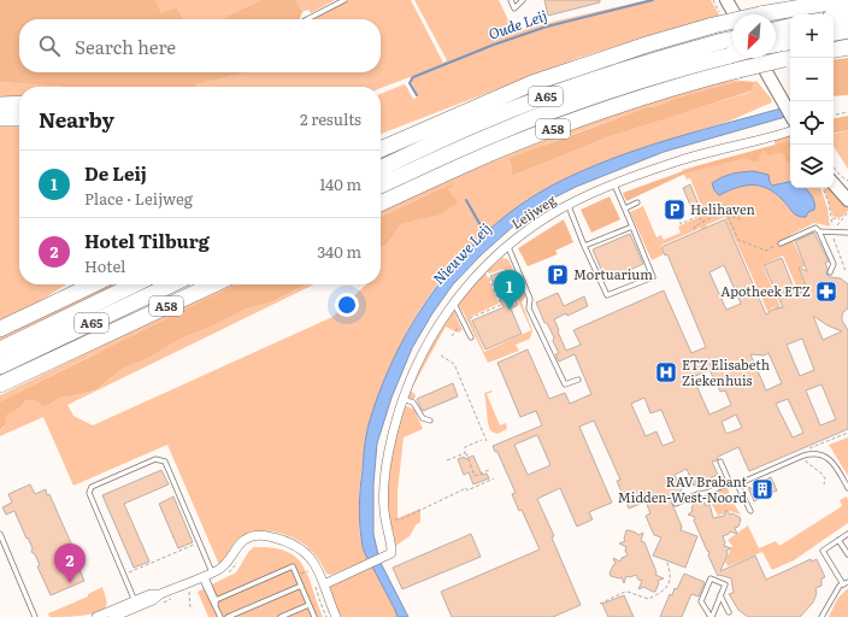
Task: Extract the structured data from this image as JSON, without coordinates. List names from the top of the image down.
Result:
{
  "streets": {
    "highway": ["A65", "A58"],
    "street": ["Leijweg"]
  },
  "water": ["Oude Leij", "Nieuwe Leij"],
  "places": {
    "parking": ["Helihaven", "Mortuarium"],
    "pharmacy": ["Apotheek ETZ"],
    "hospital": ["ETZ Elisabeth Ziekenhuis"],
    "building": ["RAV Brabant Midden-West-Noord"]
  },
  "north": "bottom left",
  "page": {
    "map_buttons": ["+", "−"],
    "search": "Search here",
    "heading": ["Nearby", "2 results"],
    "list": [
      {
        "mark": "1",
        "name": "De Leij",
        "note": "Place · Leijweg",
        "value": "140 m"
      },
      {
        "mark": "2",
        "name": "Hotel Tilburg",
        "note": "Hotel",
        "value": "340 m"
      }
    ],
    "pins": ["1", "2"]
  }
}
